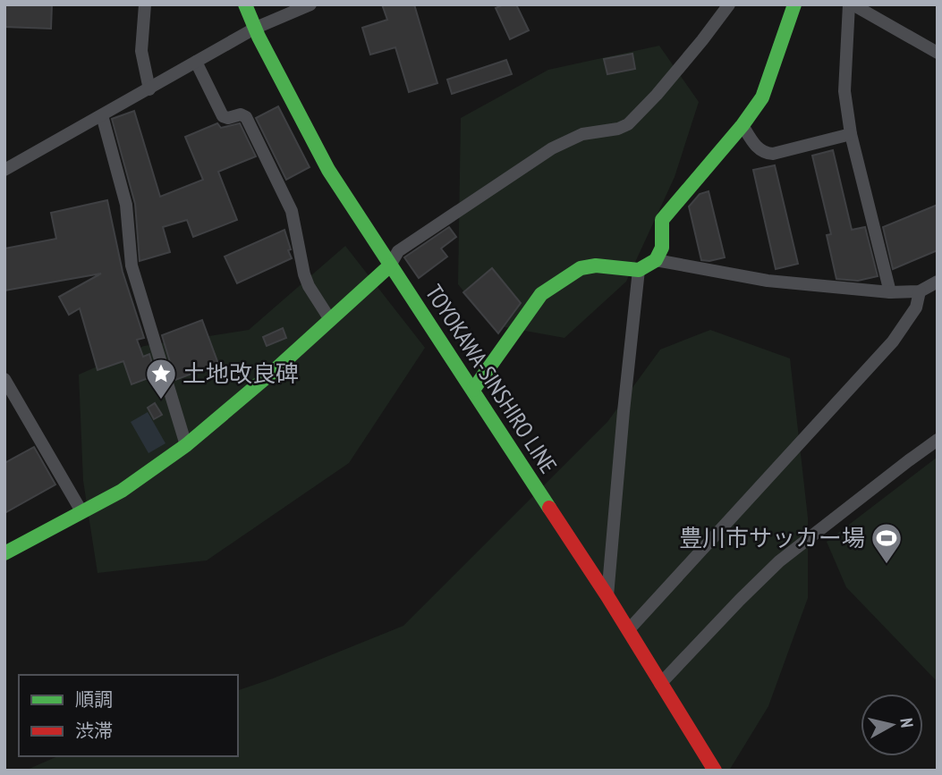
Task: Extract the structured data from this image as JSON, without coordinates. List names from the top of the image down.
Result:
{
  "streets": {
    "street": ["TOYOKAWA-SINSHIRO LINE"]
  },
  "places": {
    "place": ["土地改良碑"],
    "sports": ["豊川市サッカー場"]
  },
  "legend": ["順調", "渋滞"],
  "north": "right"
}
